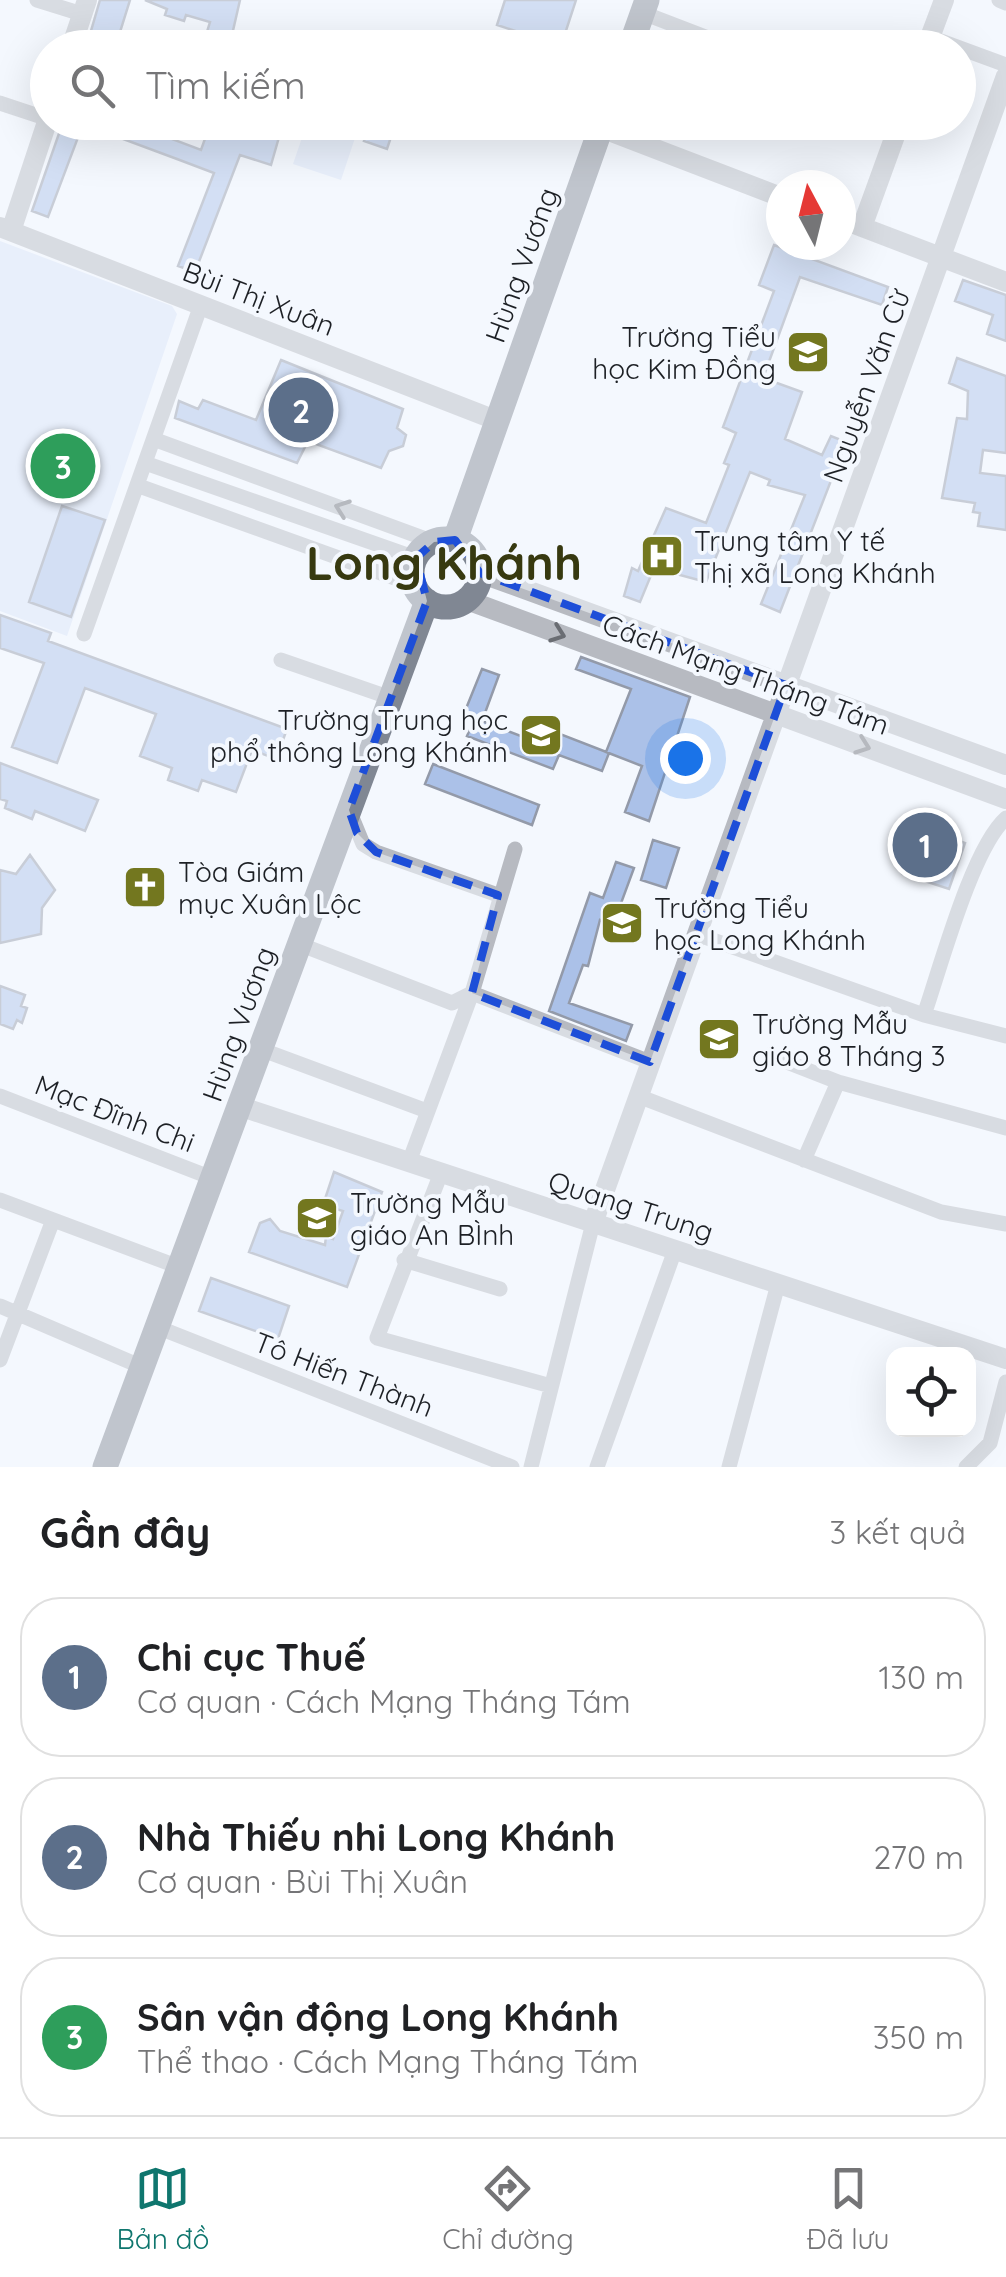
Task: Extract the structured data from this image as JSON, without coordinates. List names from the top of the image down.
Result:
{
  "streets": {
    "main road": ["Hùng Vương"],
    "street": [
      "Bùi Thị Xuân",
      "Nguyễn Văn Cừ",
      "Cách Mạng Tháng Tám",
      "Mạc Đĩnh Chi",
      "Quang Trung",
      "Tô Hiến Thành"
    ]
  },
  "crossings": [
    ["Hùng Vương", "Bùi Thị Xuân"],
    ["Hùng Vương", "Cách Mạng Tháng Tám"],
    ["Hùng Vương", "Mạc Đĩnh Chi"],
    ["Hùng Vương", "Quang Trung"],
    ["Hùng Vương", "Tô Hiến Thành"],
    ["Nguyễn Văn Cừ", "Cách Mạng Tháng Tám"],
    ["Nguyễn Văn Cừ", "Quang Trung"]
  ],
  "districts": ["Long Khánh"],
  "places": {
    "school or university": [
      "Trường Tiểu học Kim Đồng",
      "Trường Trung học phổ thông Long Khánh",
      "Trường Tiểu học Long Khánh",
      "Trường Mẫu giáo 8 Tháng 3",
      "Trường Mẫu giáo An BÌnh"
    ],
    "hospital": ["Trung tâm Y tế Thị xã Long Khánh"],
    "church": ["Tòa Giám mục Xuân Lộc"]
  },
  "north": "top",
  "page": {
    "search": "Tìm kiếm",
    "pins": ["2", "3", "1"],
    "heading": ["Gần đây", "3 kết quả"],
    "list": [
      {
        "mark": "1",
        "name": "Chi cục Thuế",
        "note": "Cơ quan · Cách Mạng Tháng Tám",
        "value": "130 m"
      },
      {
        "mark": "2",
        "name": "Nhà Thiếu nhi Long Khánh",
        "note": "Cơ quan · Bùi Thị Xuân",
        "value": "270 m"
      },
      {
        "mark": "3",
        "name": "Sân vận động Long Khánh",
        "note": "Thể thao · Cách Mạng Tháng Tám",
        "value": "350 m"
      }
    ],
    "nav": ["Bản đồ", "Chỉ đường", "Đã lưu"]
  }
}
